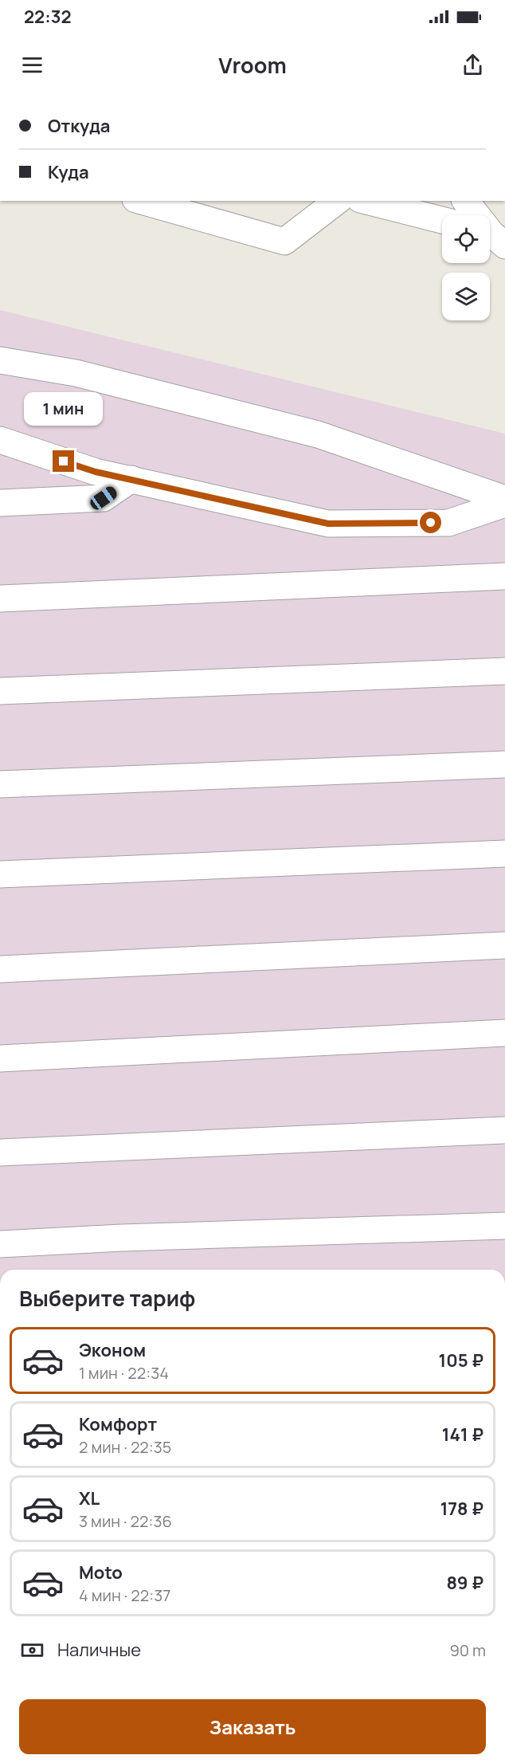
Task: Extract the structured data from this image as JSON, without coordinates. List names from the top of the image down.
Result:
{
  "page": {
    "status": "22:32",
    "header": "Vroom",
    "banner": ["Откуда", "Куда"],
    "bubble": "1 мин",
    "heading": "Выберите тариф",
    "list": [
      {
        "name": "Эконом",
        "note": "1 мин · 22:34",
        "value": "105 ₽"
      },
      {
        "name": "Комфорт",
        "note": "2 мин · 22:35",
        "value": "141 ₽"
      },
      {
        "name": "XL",
        "note": "3 мин · 22:36",
        "value": "178 ₽"
      },
      {
        "name": "Moto",
        "note": "4 мин · 22:37",
        "value": "89 ₽"
      }
    ],
    "pay": ["Наличные", "90 m"],
    "buttons": "Заказать"
  }
}
